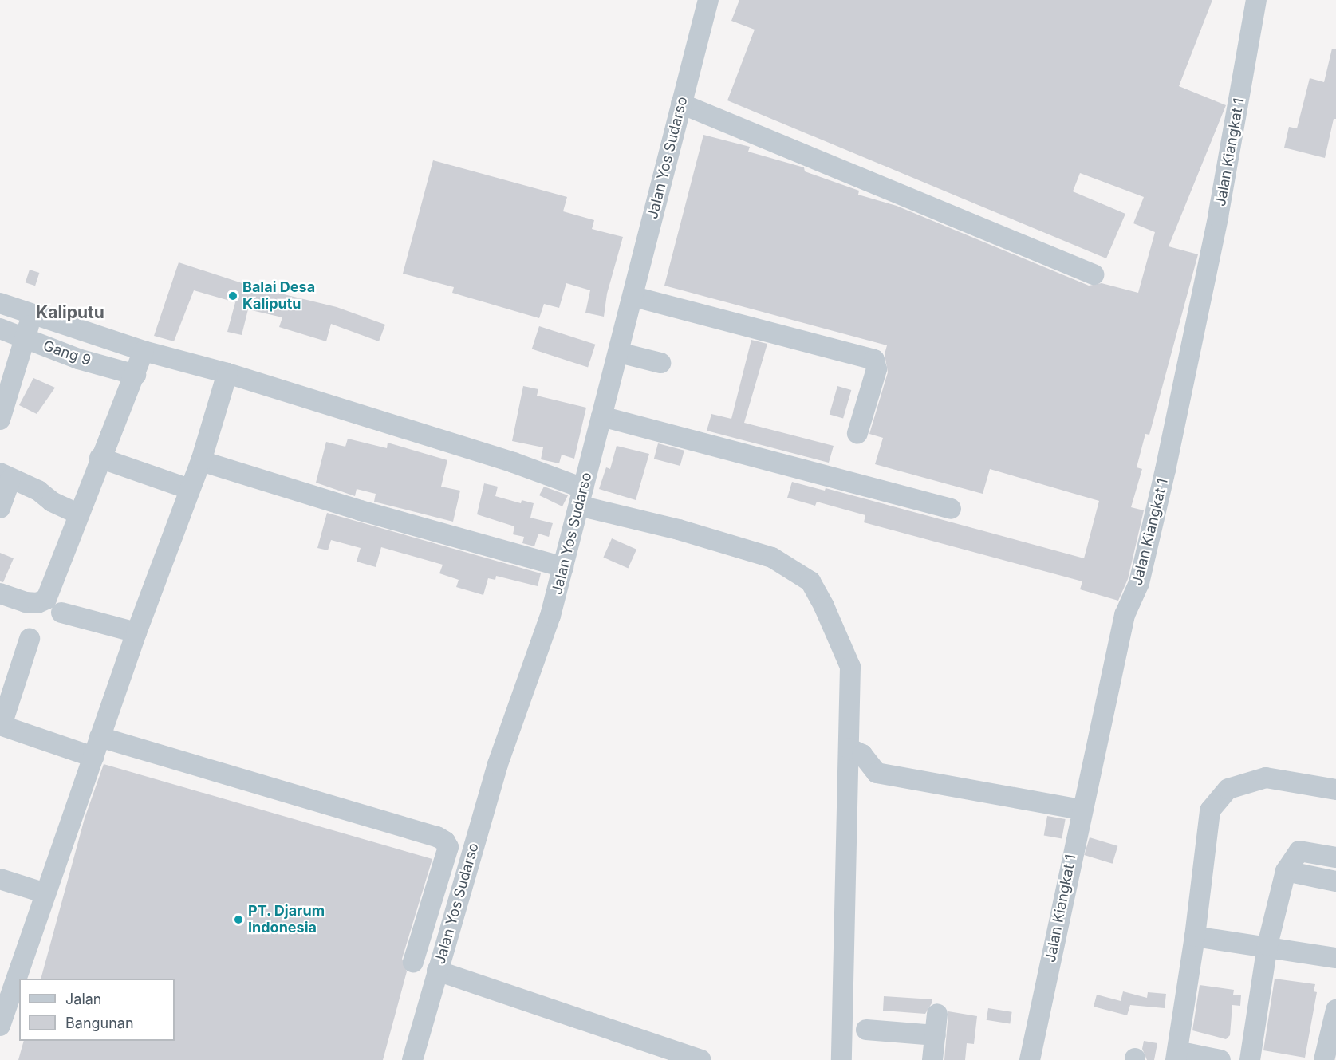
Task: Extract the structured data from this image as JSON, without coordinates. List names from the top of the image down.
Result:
{
  "streets": {
    "street": ["Jalan Kiangkat 1", "Jalan Yos Sudarso", "Gang 9"]
  },
  "districts": ["Kaliputu"],
  "places": ["Balai Desa Kaliputu", "PT. Djarum Indonesia"],
  "legend": ["Jalan", "Bangunan"]
}
